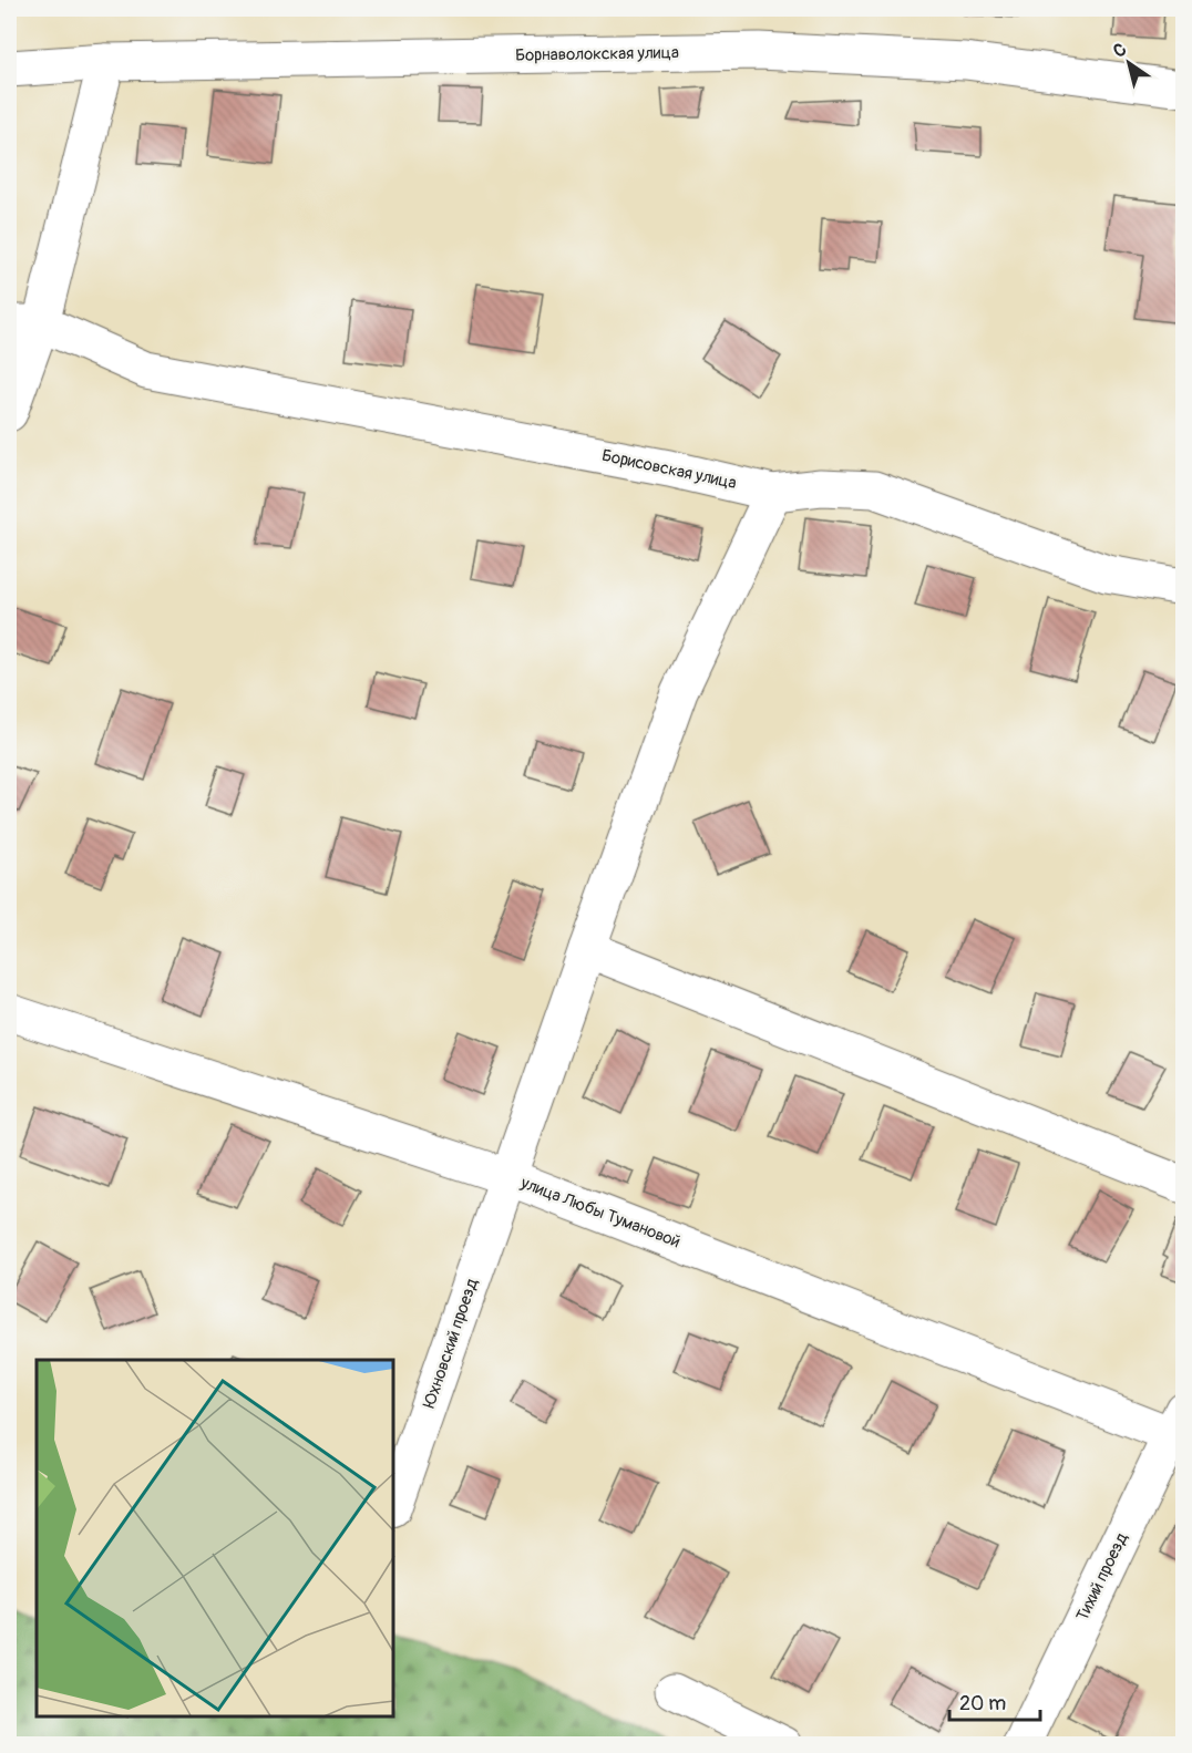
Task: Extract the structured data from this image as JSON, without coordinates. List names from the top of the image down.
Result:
{
  "streets": {
    "street": [
      "Борнаволокская улица",
      "Борисовская улица",
      "улица Любы Тумановой",
      "Юхновский проезд",
      "Тихий проезд"
    ]
  },
  "crossings": [
    ["Борисовская улица", "Юхновский проезд"],
    ["улица Любы Тумановой", "Юхновский проезд"],
    ["улица Любы Тумановой", "Тихий проезд"]
  ],
  "scale_bar": "20 m",
  "north": "top left"
}
